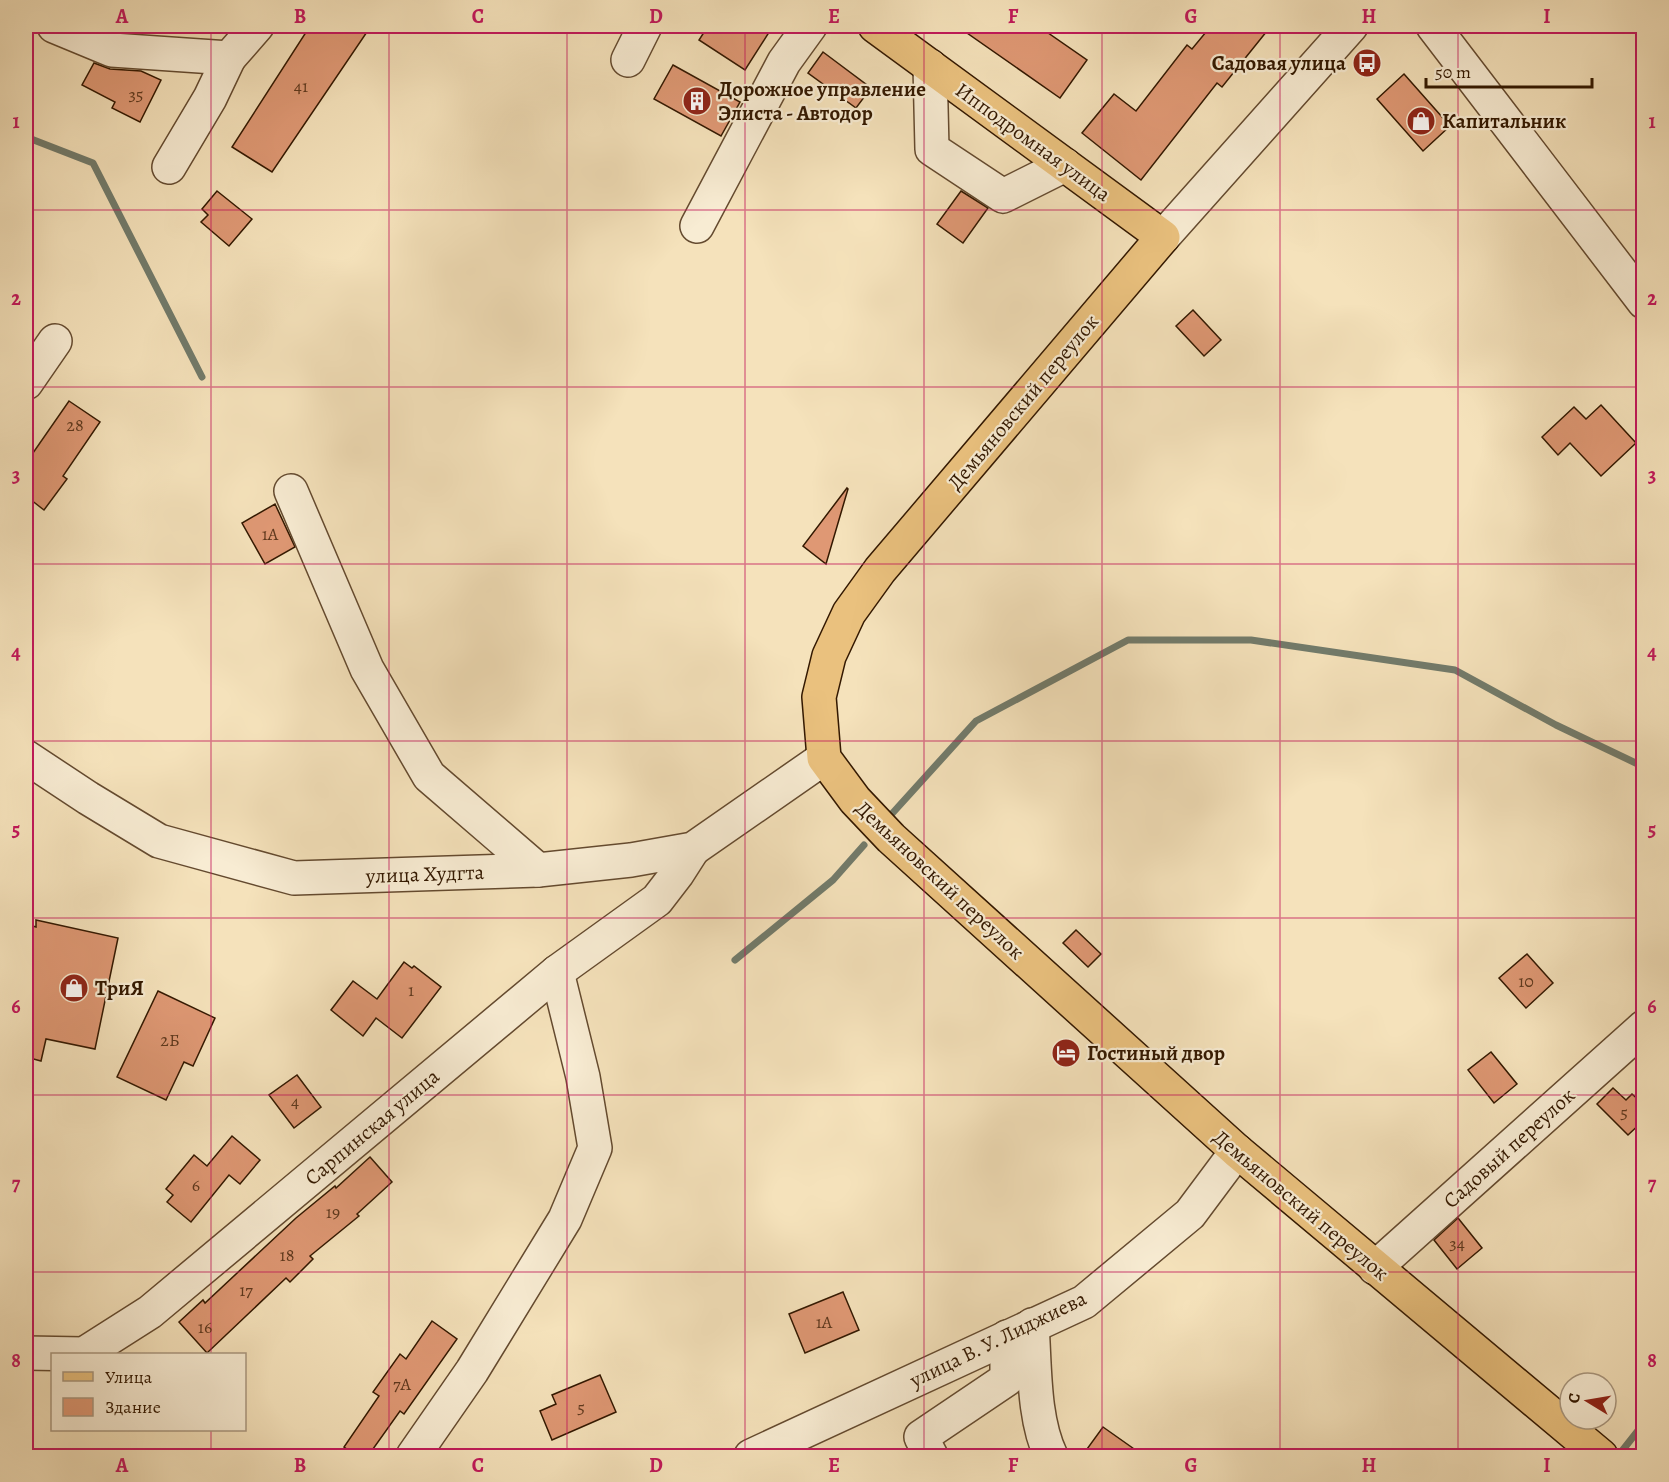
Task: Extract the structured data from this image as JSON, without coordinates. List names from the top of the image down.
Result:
{
  "streets": {
    "main road": ["Ипподромная улица", "Демьяновский переулок"],
    "street": [
      "улица Худгта",
      "Сарпинская улица",
      "Садовый переулок",
      "улица В. У. Лиджиева"
    ]
  },
  "crossings": [
    ["Ипподромная улица", "Демьяновский переулок"],
    ["Демьяновский переулок", "улица Худгта"],
    ["Демьяновский переулок", "Садовый переулок"],
    ["Демьяновский переулок", "улица В. У. Лиджиева"],
    ["улица Худгта", "Сарпинская улица"]
  ],
  "places": {
    "bus stop": ["Садовая улица"],
    "building": ["Дорожное управление Элиста - Автодор"],
    "shop": ["Капитальник", "ТриЯ"],
    "hotel": ["Гостиный двор"]
  },
  "house_numbers": [
    "41",
    "35",
    "28",
    "1А",
    "10",
    "1",
    "2Б",
    "4",
    "5",
    "6",
    "19",
    "34",
    "18",
    "17",
    "1А",
    "16",
    "7А",
    "5"
  ],
  "legend": ["Улица", "Здание"],
  "scale_bar": "50 m",
  "north": "left",
  "grid": {
    "columns": [
      "A",
      "B",
      "C",
      "D",
      "E",
      "F",
      "G",
      "H",
      "I"
    ],
    "rows": [
      "1",
      "2",
      "3",
      "4",
      "5",
      "6",
      "7",
      "8"
    ]
  }
}
